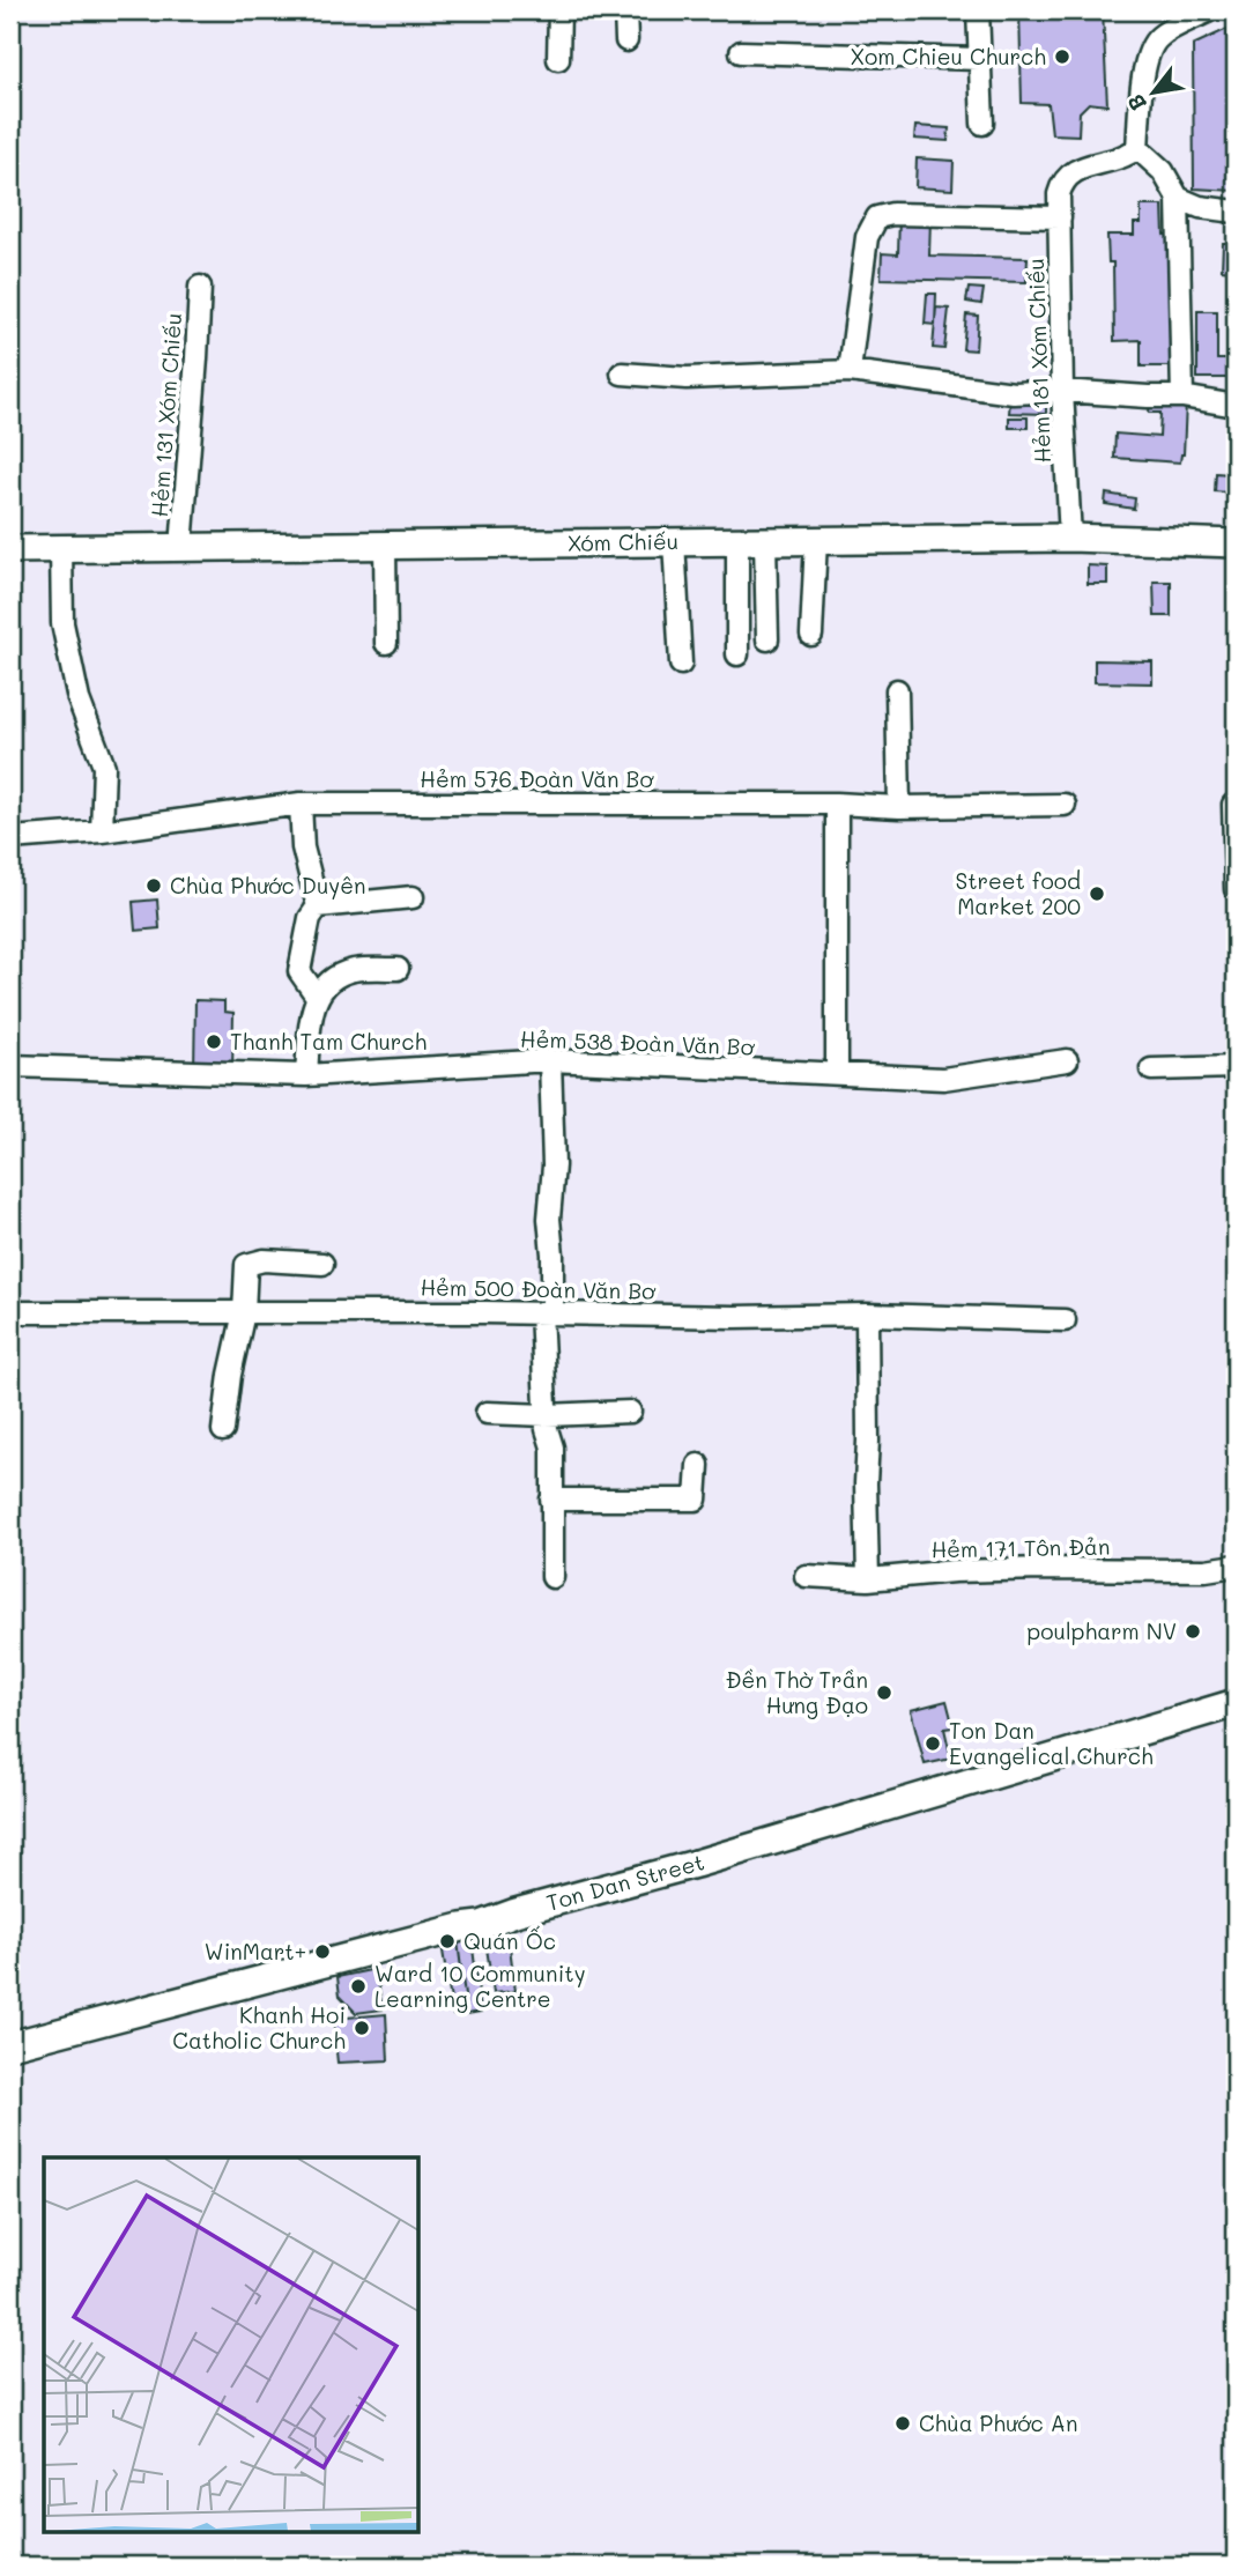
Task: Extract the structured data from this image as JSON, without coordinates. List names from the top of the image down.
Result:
{
  "streets": {
    "street": [
      "Hẻm 181 Xóm Chiếu",
      "Hẻm 131 Xóm Chiếu",
      "Xóm Chiếu",
      "Hẻm 576 Đoàn Văn Bơ",
      "Hẻm 538 Đoàn Văn Bơ",
      "Hẻm 500 Đoàn Văn Bơ",
      "Hẻm 171 Tôn Đản",
      "Ton Dan Street"
    ]
  },
  "crossings": [
    ["Hẻm 181 Xóm Chiếu", "Xóm Chiếu"],
    ["Hẻm 131 Xóm Chiếu", "Xóm Chiếu"]
  ],
  "places": [
    "Xom Chieu Church",
    "Chùa Phước Duyên",
    "Street food Market 200",
    "Thanh Tam Church",
    "poulpharm NV",
    "Đền Thờ Trần Hưng Đạo",
    "Ton Dan Evangelical Church",
    "Quán Ốc",
    "WinMart+",
    "Ward 10 Community Learning Centre",
    "Khanh Hoi Catholic Church",
    "Chùa Phước An"
  ],
  "north": "bottom left"
}
